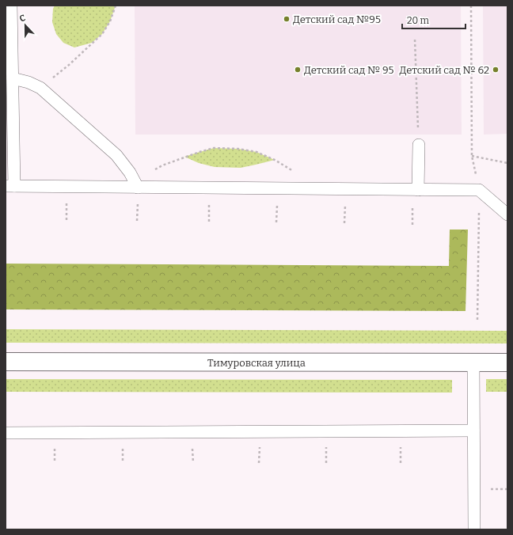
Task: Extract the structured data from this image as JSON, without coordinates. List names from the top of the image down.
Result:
{
  "streets": {
    "street": ["Тимуровская улица"]
  },
  "places": ["Детский сад №95", "Детский сад № 95", "Детский сад № 62"],
  "scale_bar": "20 m",
  "north": "top"
}
